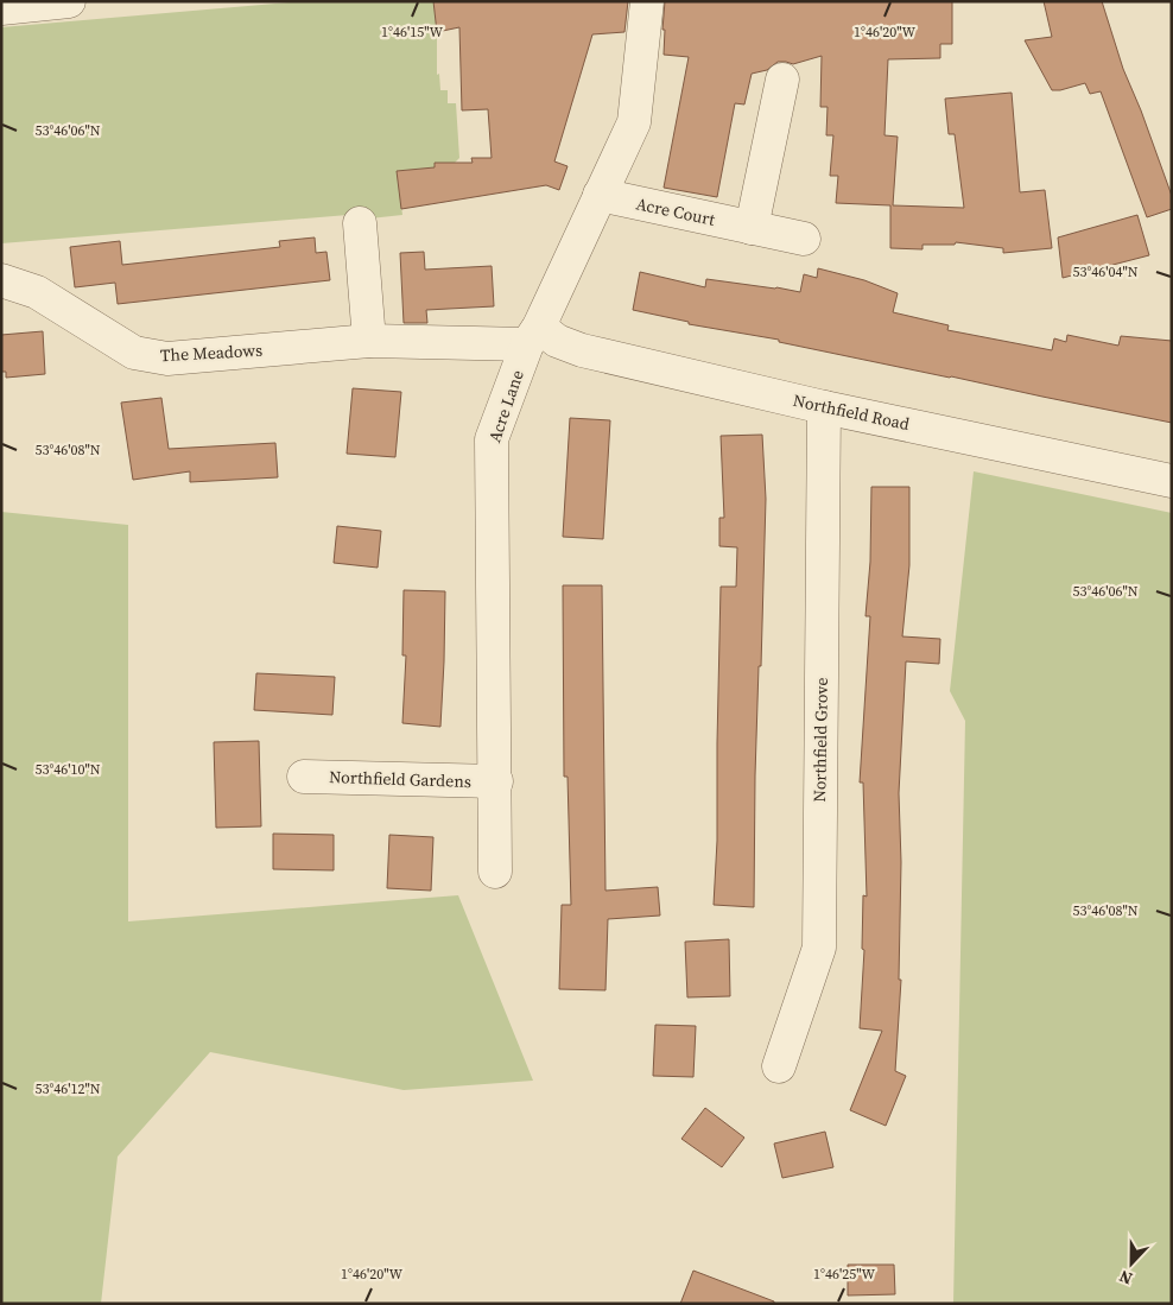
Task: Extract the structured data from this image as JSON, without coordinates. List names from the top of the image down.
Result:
{
  "streets": {
    "street": [
      "Acre Court",
      "The Meadows",
      "Acre Lane",
      "Northfield Road",
      "Northfield Grove",
      "Northfield Gardens"
    ]
  },
  "crossings": [
    ["Acre Court", "Acre Lane"],
    ["The Meadows", "Acre Lane"],
    ["The Meadows", "Northfield Road"],
    ["Acre Lane", "Northfield Road"],
    ["Acre Lane", "Northfield Gardens"],
    ["Northfield Road", "Northfield Grove"]
  ],
  "north": "bottom",
  "coordinates": [
    "1°46'15\"W",
    "1°46'20\"W",
    "53°46'06\"N",
    "53°46'04\"N",
    "53°46'08\"N",
    "53°46'10\"N",
    "53°46'12\"N",
    "1°46'25\"W"
  ]
}
